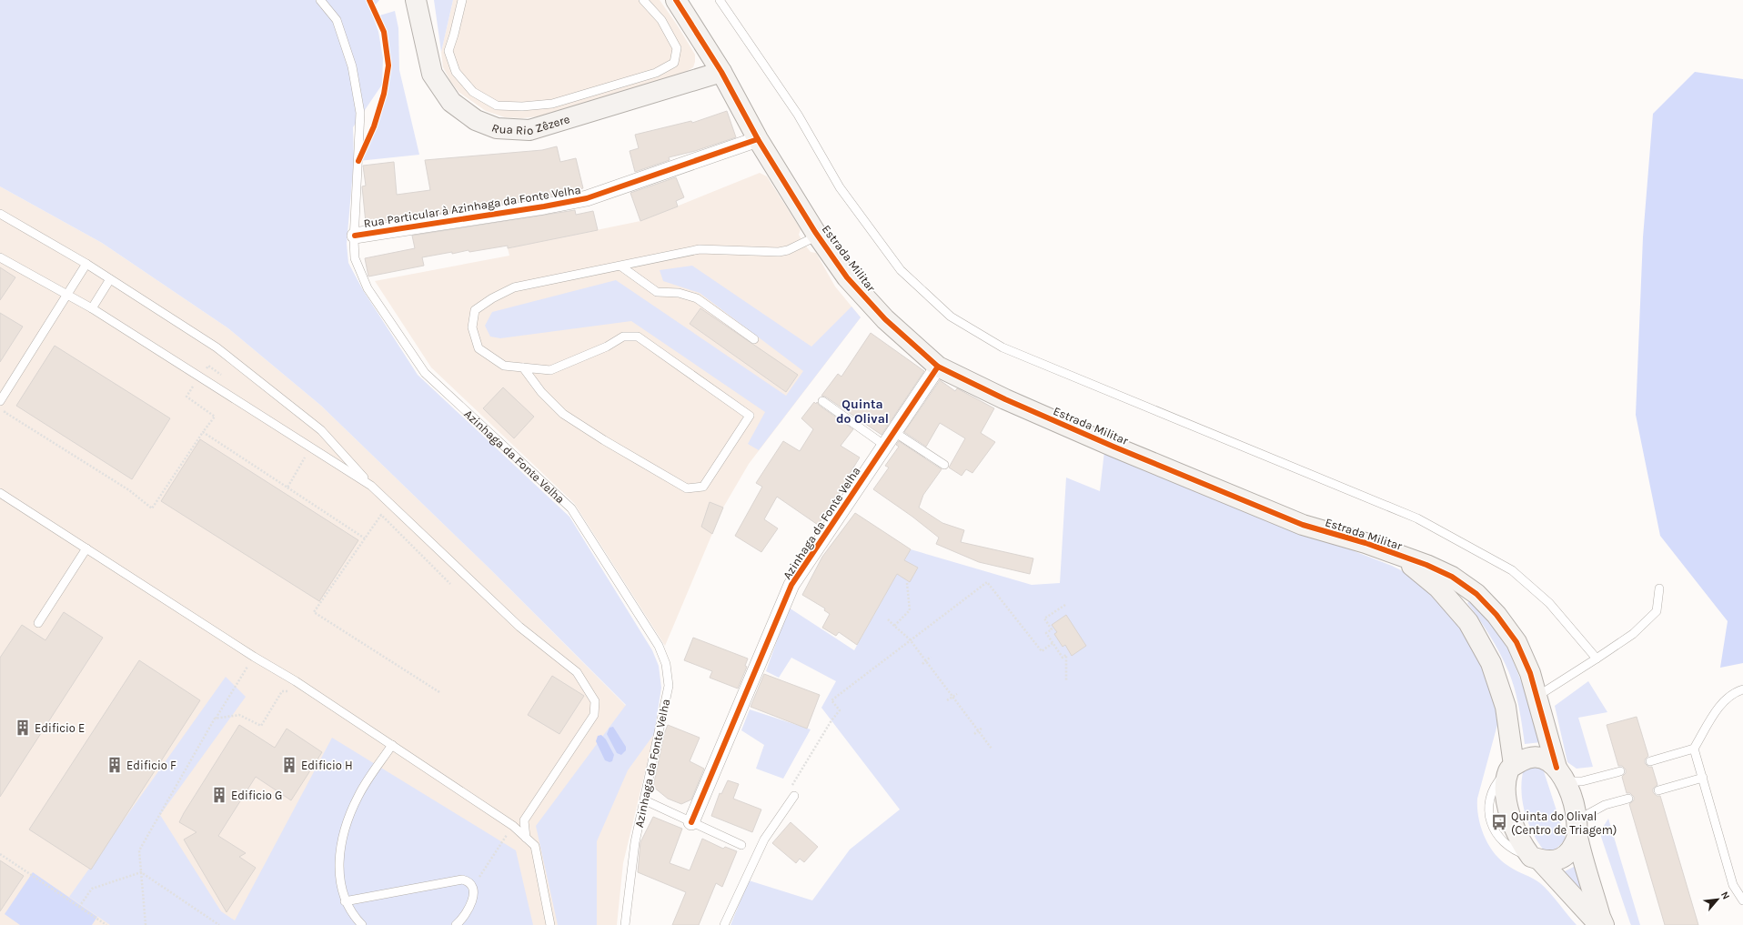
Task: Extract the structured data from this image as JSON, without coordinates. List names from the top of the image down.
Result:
{
  "streets": {
    "street": [
      "Rua Rio Zêzere",
      "Rua Particular à Azinhaga da Fonte Velha",
      "Estrada Militar",
      "Azinhaga da Fonte Velha"
    ]
  },
  "crossings": [
    ["Rua Rio Zêzere", "Estrada Militar"],
    ["Rua Particular à Azinhaga da Fonte Velha", "Estrada Militar"],
    ["Rua Particular à Azinhaga da Fonte Velha", "Azinhaga da Fonte Velha"],
    ["Estrada Militar", "Azinhaga da Fonte Velha"]
  ],
  "districts": ["Quinta do Olival"],
  "places": {
    "building": [
      "Edificio E",
      "Edificio F",
      "Edificio H",
      "Edificio G"
    ],
    "bus stop": ["Quinta do Olival (Centro de Triagem)"]
  },
  "north": "top right"
}
